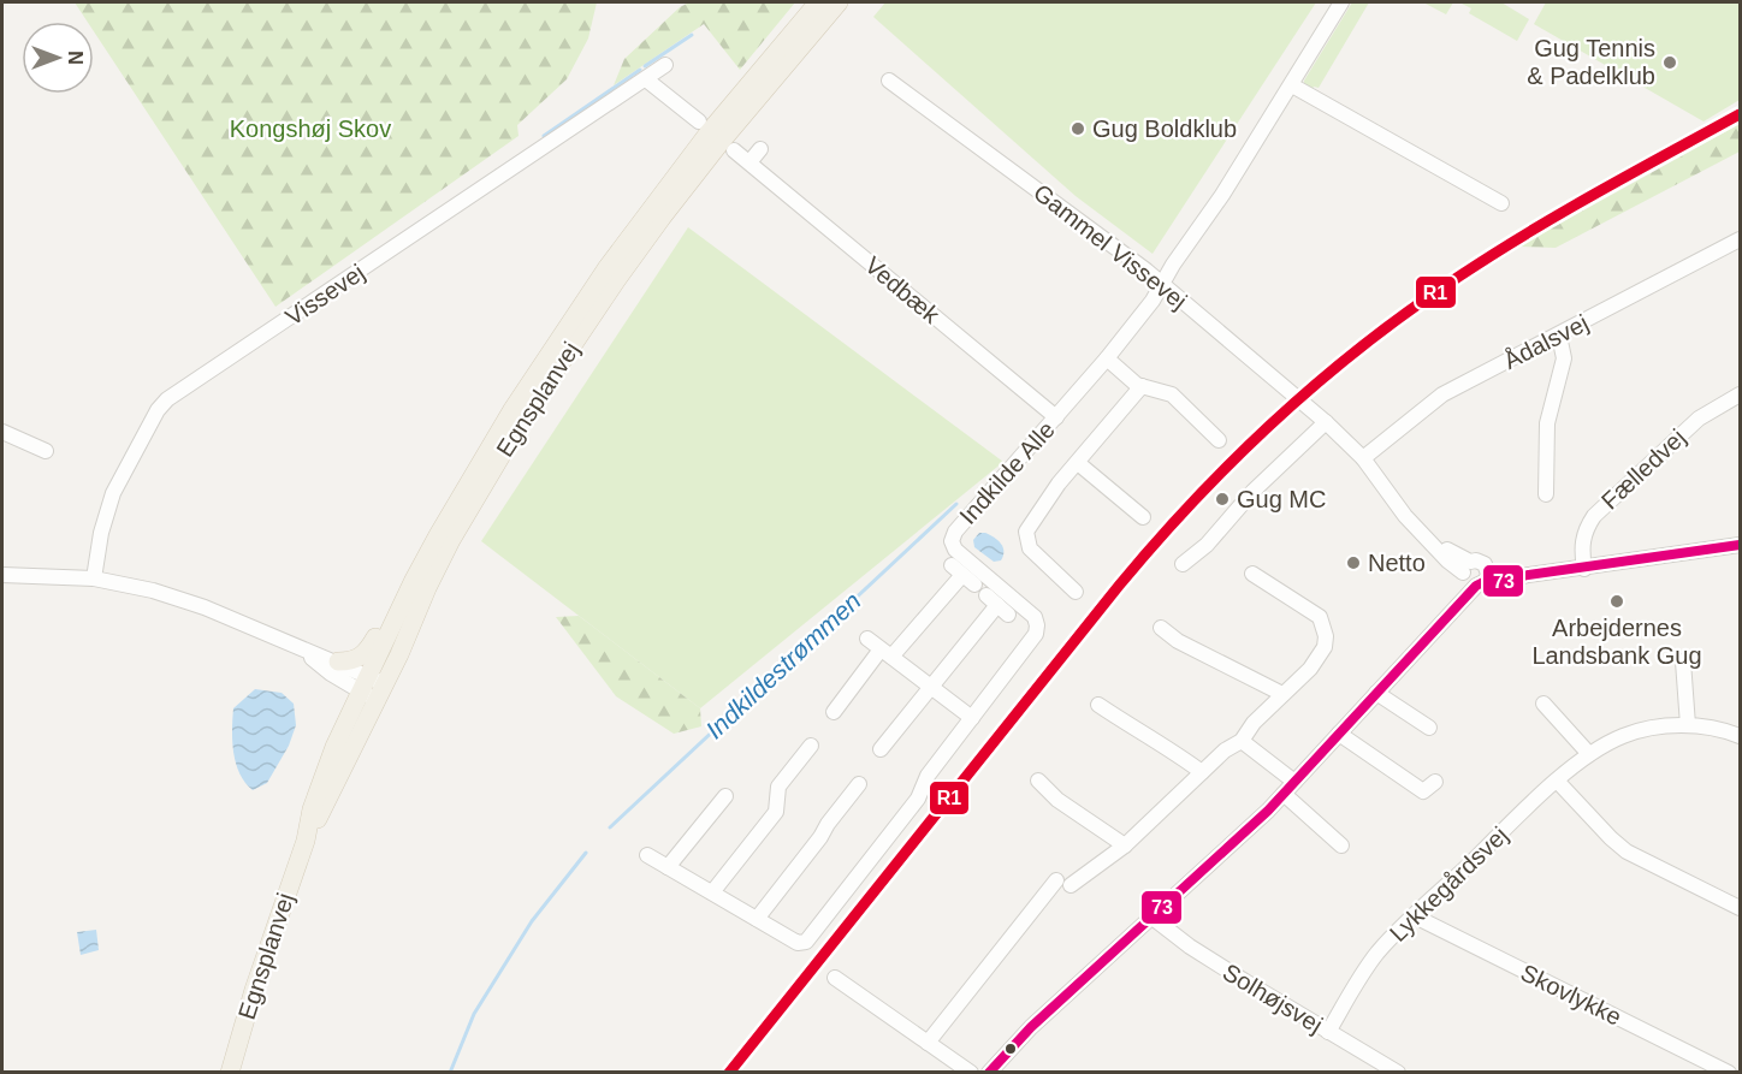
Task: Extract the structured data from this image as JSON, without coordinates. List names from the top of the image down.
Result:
{
  "streets": {
    "main road": ["Egnsplanvej"],
    "street": [
      "Gammel Vissevej",
      "Vedbæk",
      "Vissevej",
      "Ådalsvej",
      "Fælledvej",
      "Indkilde Alle",
      "Lykkegårdsvej",
      "Skovlykke",
      "Solhøjsvej"
    ]
  },
  "crossings": [
    ["Gammel Vissevej", "Ådalsvej"],
    ["Gammel Vissevej", "Fælledvej"],
    ["Gammel Vissevej", "Indkilde Alle"],
    ["Vedbæk", "Indkilde Alle"],
    ["Lykkegårdsvej", "Skovlykke"],
    ["Lykkegårdsvej", "Solhøjsvej"]
  ],
  "water": ["Indkildestrømmen"],
  "parks": ["Kongshøj Skov"],
  "places": [
    "Gug Tennis & Padelklub",
    "Gug Boldklub",
    "Gug MC",
    "Netto",
    "Arbejdernes Landsbank Gug"
  ],
  "lines": ["transit line R1", "transit line 73"],
  "north": "right"
}
